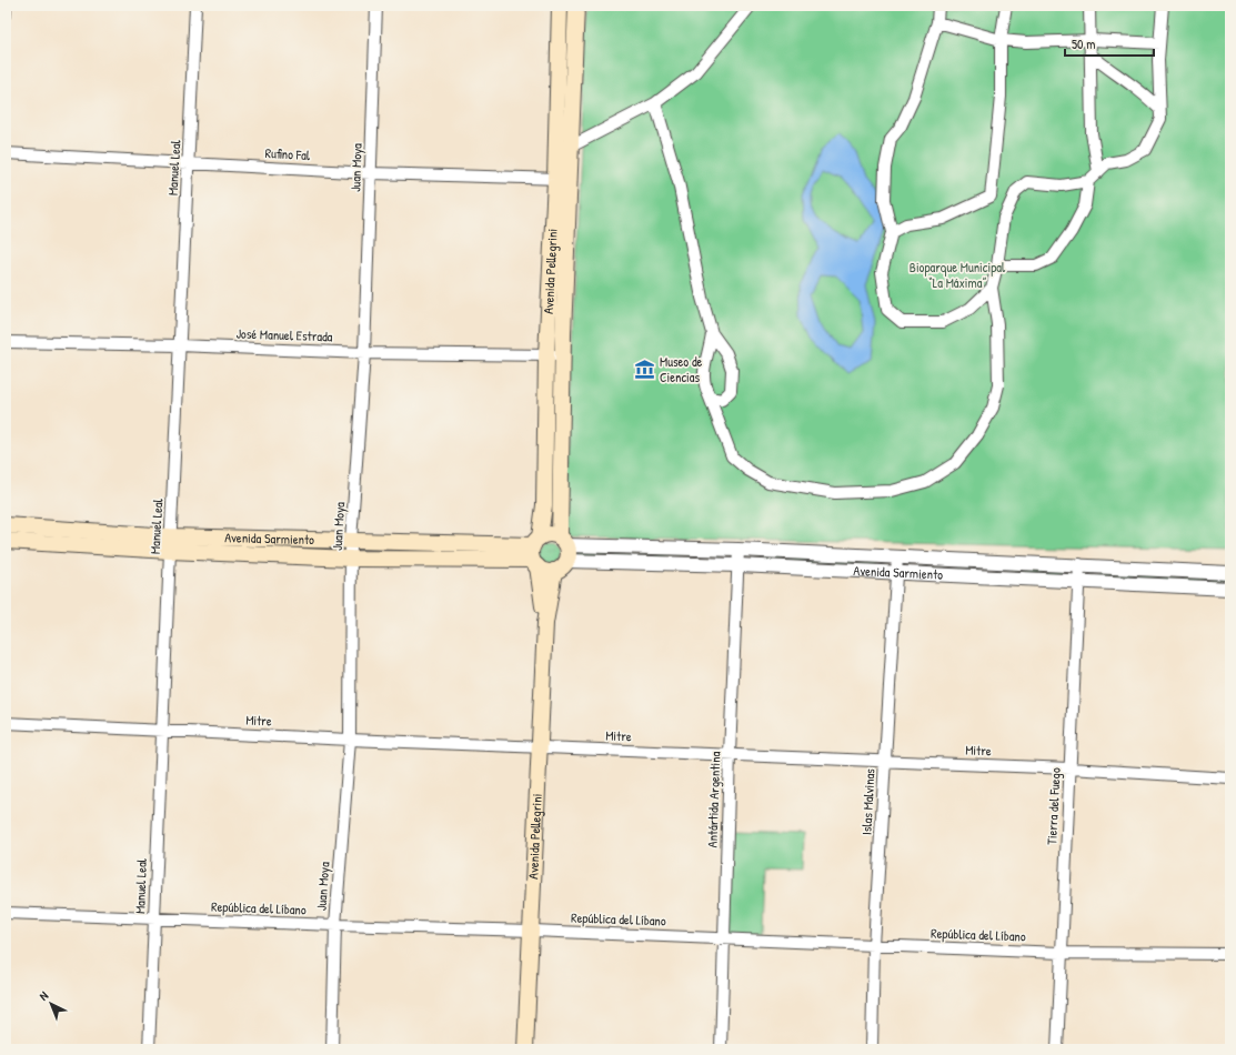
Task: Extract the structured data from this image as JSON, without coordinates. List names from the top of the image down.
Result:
{
  "streets": {
    "main road": ["Avenida Pellegrini", "Avenida Sarmiento"],
    "street": [
      "Rufino Fal",
      "Manuel Leal",
      "Juan Moya",
      "José Manuel Estrada",
      "Mitre",
      "Antártida Argentina",
      "Islas Malvinas",
      "Tierra del Fuego",
      "República del Líbano"
    ]
  },
  "crossings": [
    ["Rufino Fal", "Manuel Leal"],
    ["Rufino Fal", "Juan Moya"],
    ["Rufino Fal", "Avenida Pellegrini"],
    ["Manuel Leal", "José Manuel Estrada"],
    ["Manuel Leal", "Avenida Sarmiento"],
    ["Manuel Leal", "Mitre"],
    ["Manuel Leal", "República del Líbano"],
    ["Juan Moya", "José Manuel Estrada"],
    ["Juan Moya", "Avenida Sarmiento"],
    ["Juan Moya", "Mitre"],
    ["Juan Moya", "República del Líbano"],
    ["Avenida Pellegrini", "José Manuel Estrada"],
    ["Avenida Pellegrini", "Avenida Sarmiento"],
    ["Avenida Pellegrini", "Mitre"],
    ["Avenida Pellegrini", "República del Líbano"],
    ["Avenida Sarmiento", "Antártida Argentina"],
    ["Avenida Sarmiento", "Islas Malvinas"],
    ["Avenida Sarmiento", "Tierra del Fuego"],
    ["Mitre", "Antártida Argentina"],
    ["Mitre", "Islas Malvinas"],
    ["Mitre", "Tierra del Fuego"],
    ["Antártida Argentina", "República del Líbano"],
    ["Islas Malvinas", "República del Líbano"],
    ["Tierra del Fuego", "República del Líbano"]
  ],
  "parks": ["Bioparque Municipal “La Máxima”"],
  "places": {
    "museum": ["Museo de Ciencias"]
  },
  "scale_bar": "50 m",
  "north": "top left"
}
